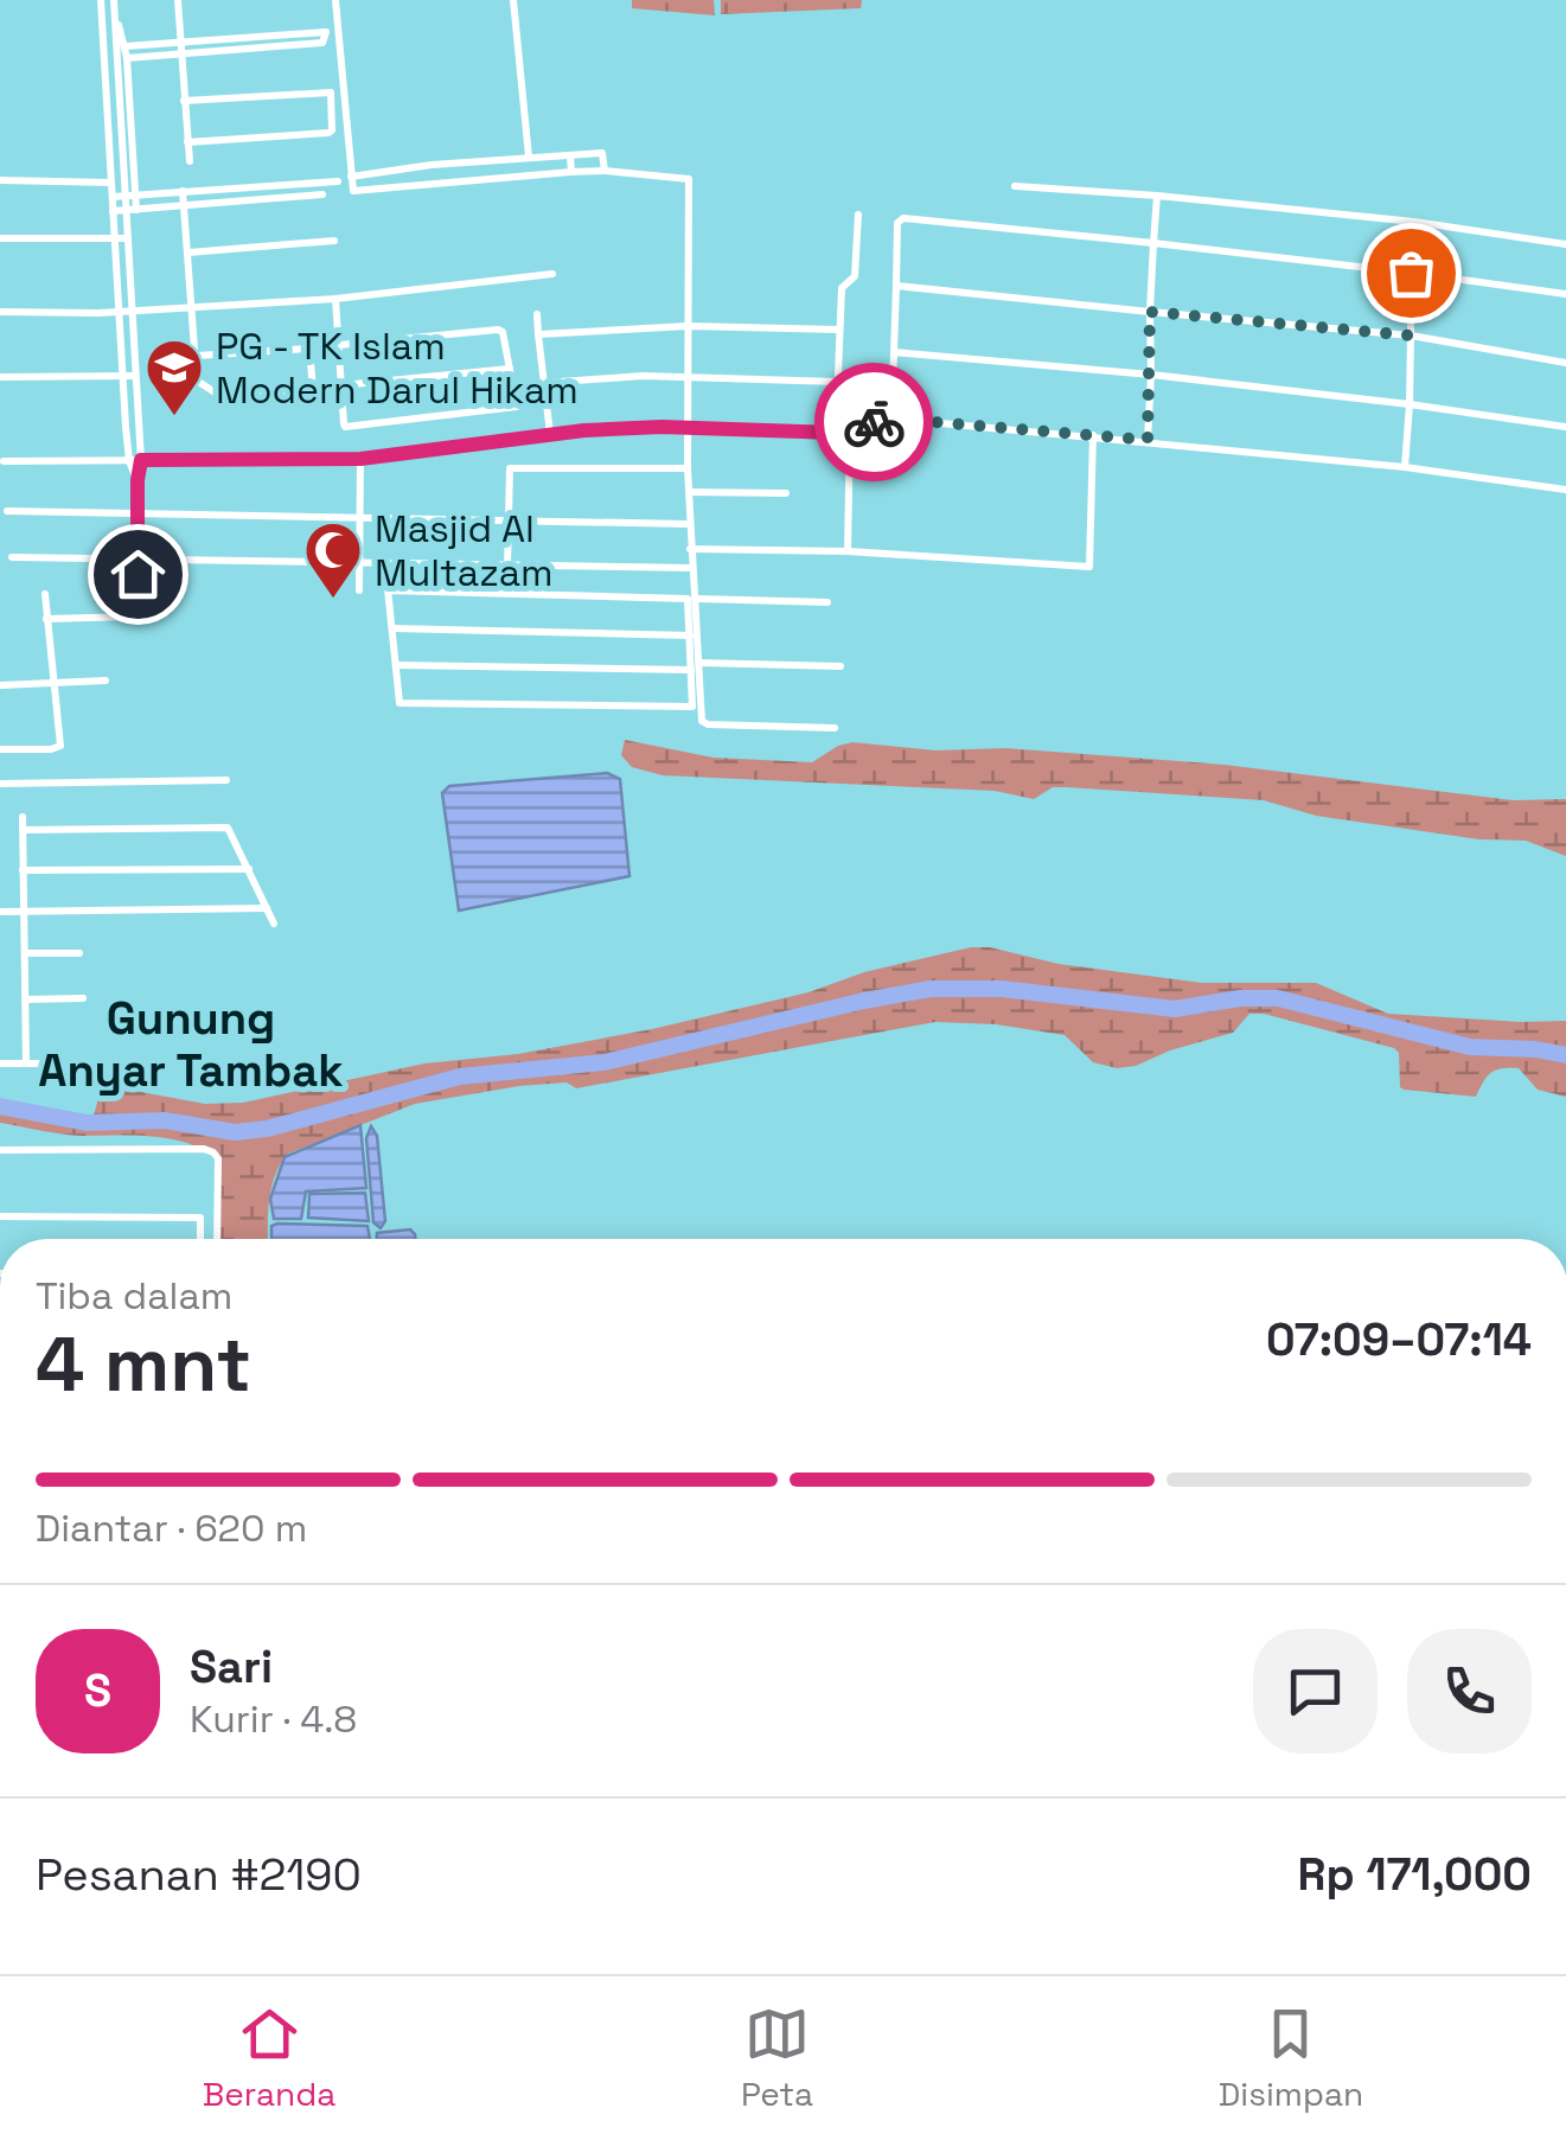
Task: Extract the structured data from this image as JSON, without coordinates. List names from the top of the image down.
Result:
{
  "districts": ["Gunung Anyar Tambak"],
  "places": {
    "school or university": ["PG - TK Islam Modern Darul Hikam"],
    "mosque": ["Masjid Al Multazam"]
  },
  "page": {
    "heading": ["4 mnt", "Tiba dalam", "07:09–07:14"],
    "panel": [
      "Sari",
      "Kurir · 4.8",
      "Pesanan #2190",
      "Rp 171,000"
    ],
    "bar": "Diantar · 620 m",
    "round": "S",
    "tabs": ["Beranda", "Peta", "Disimpan"]
  }
}
